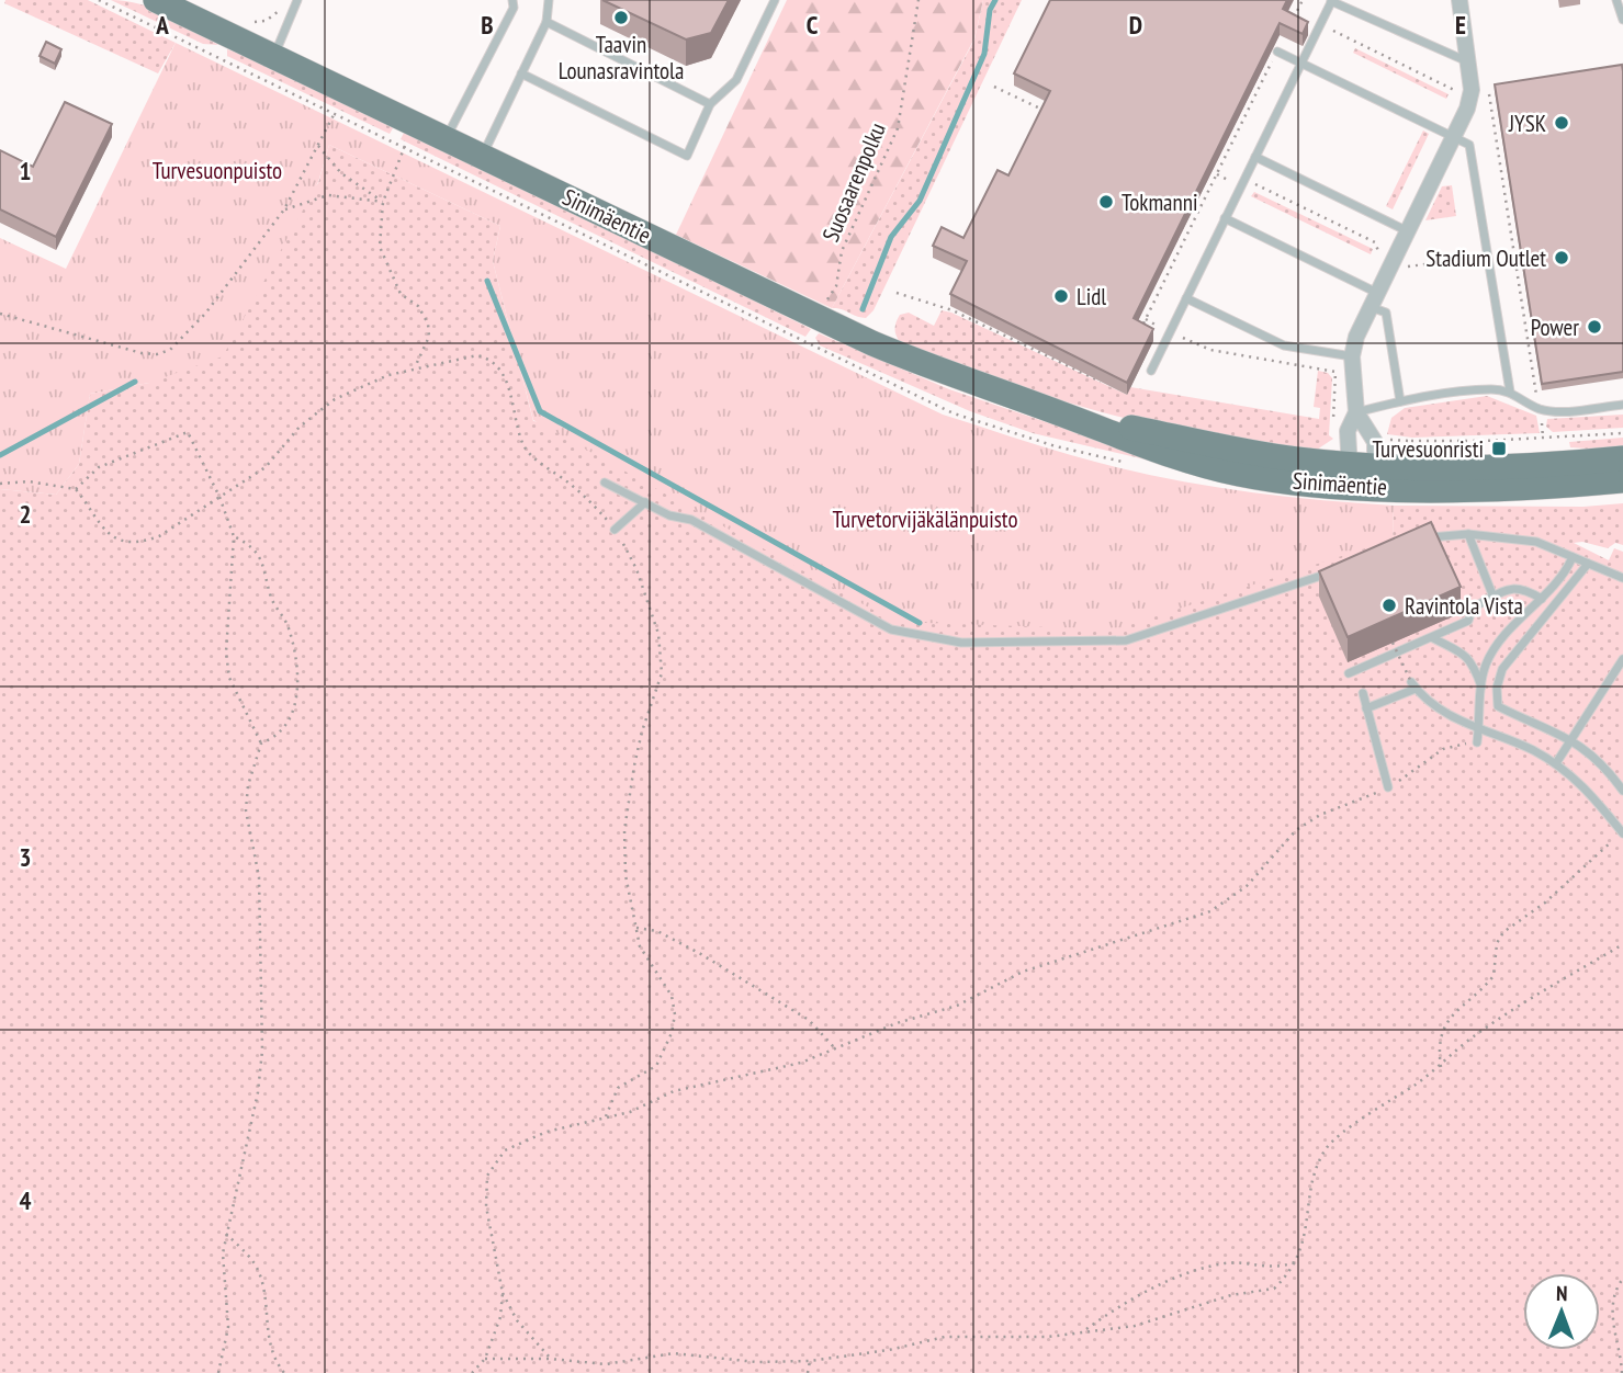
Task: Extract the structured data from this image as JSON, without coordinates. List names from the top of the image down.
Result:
{
  "streets": {
    "main road": ["Sinimäentie"],
    "path": ["Suosaarenpolku"]
  },
  "parks": ["Turvesuonpuisto", "Turvetorvijäkälänpuisto"],
  "places": {
    "other": [
      "Taavin Lounasravintola",
      "JYSK",
      "Tokmanni",
      "Stadium Outlet",
      "Lidl",
      "Power",
      "Ravintola Vista"
    ],
    "transit": ["Turvesuonristi"]
  },
  "north": "top",
  "grid": {
    "columns": [
      "A",
      "B",
      "C",
      "D",
      "E"
    ],
    "rows": [
      "1",
      "2",
      "3",
      "4"
    ]
  }
}
